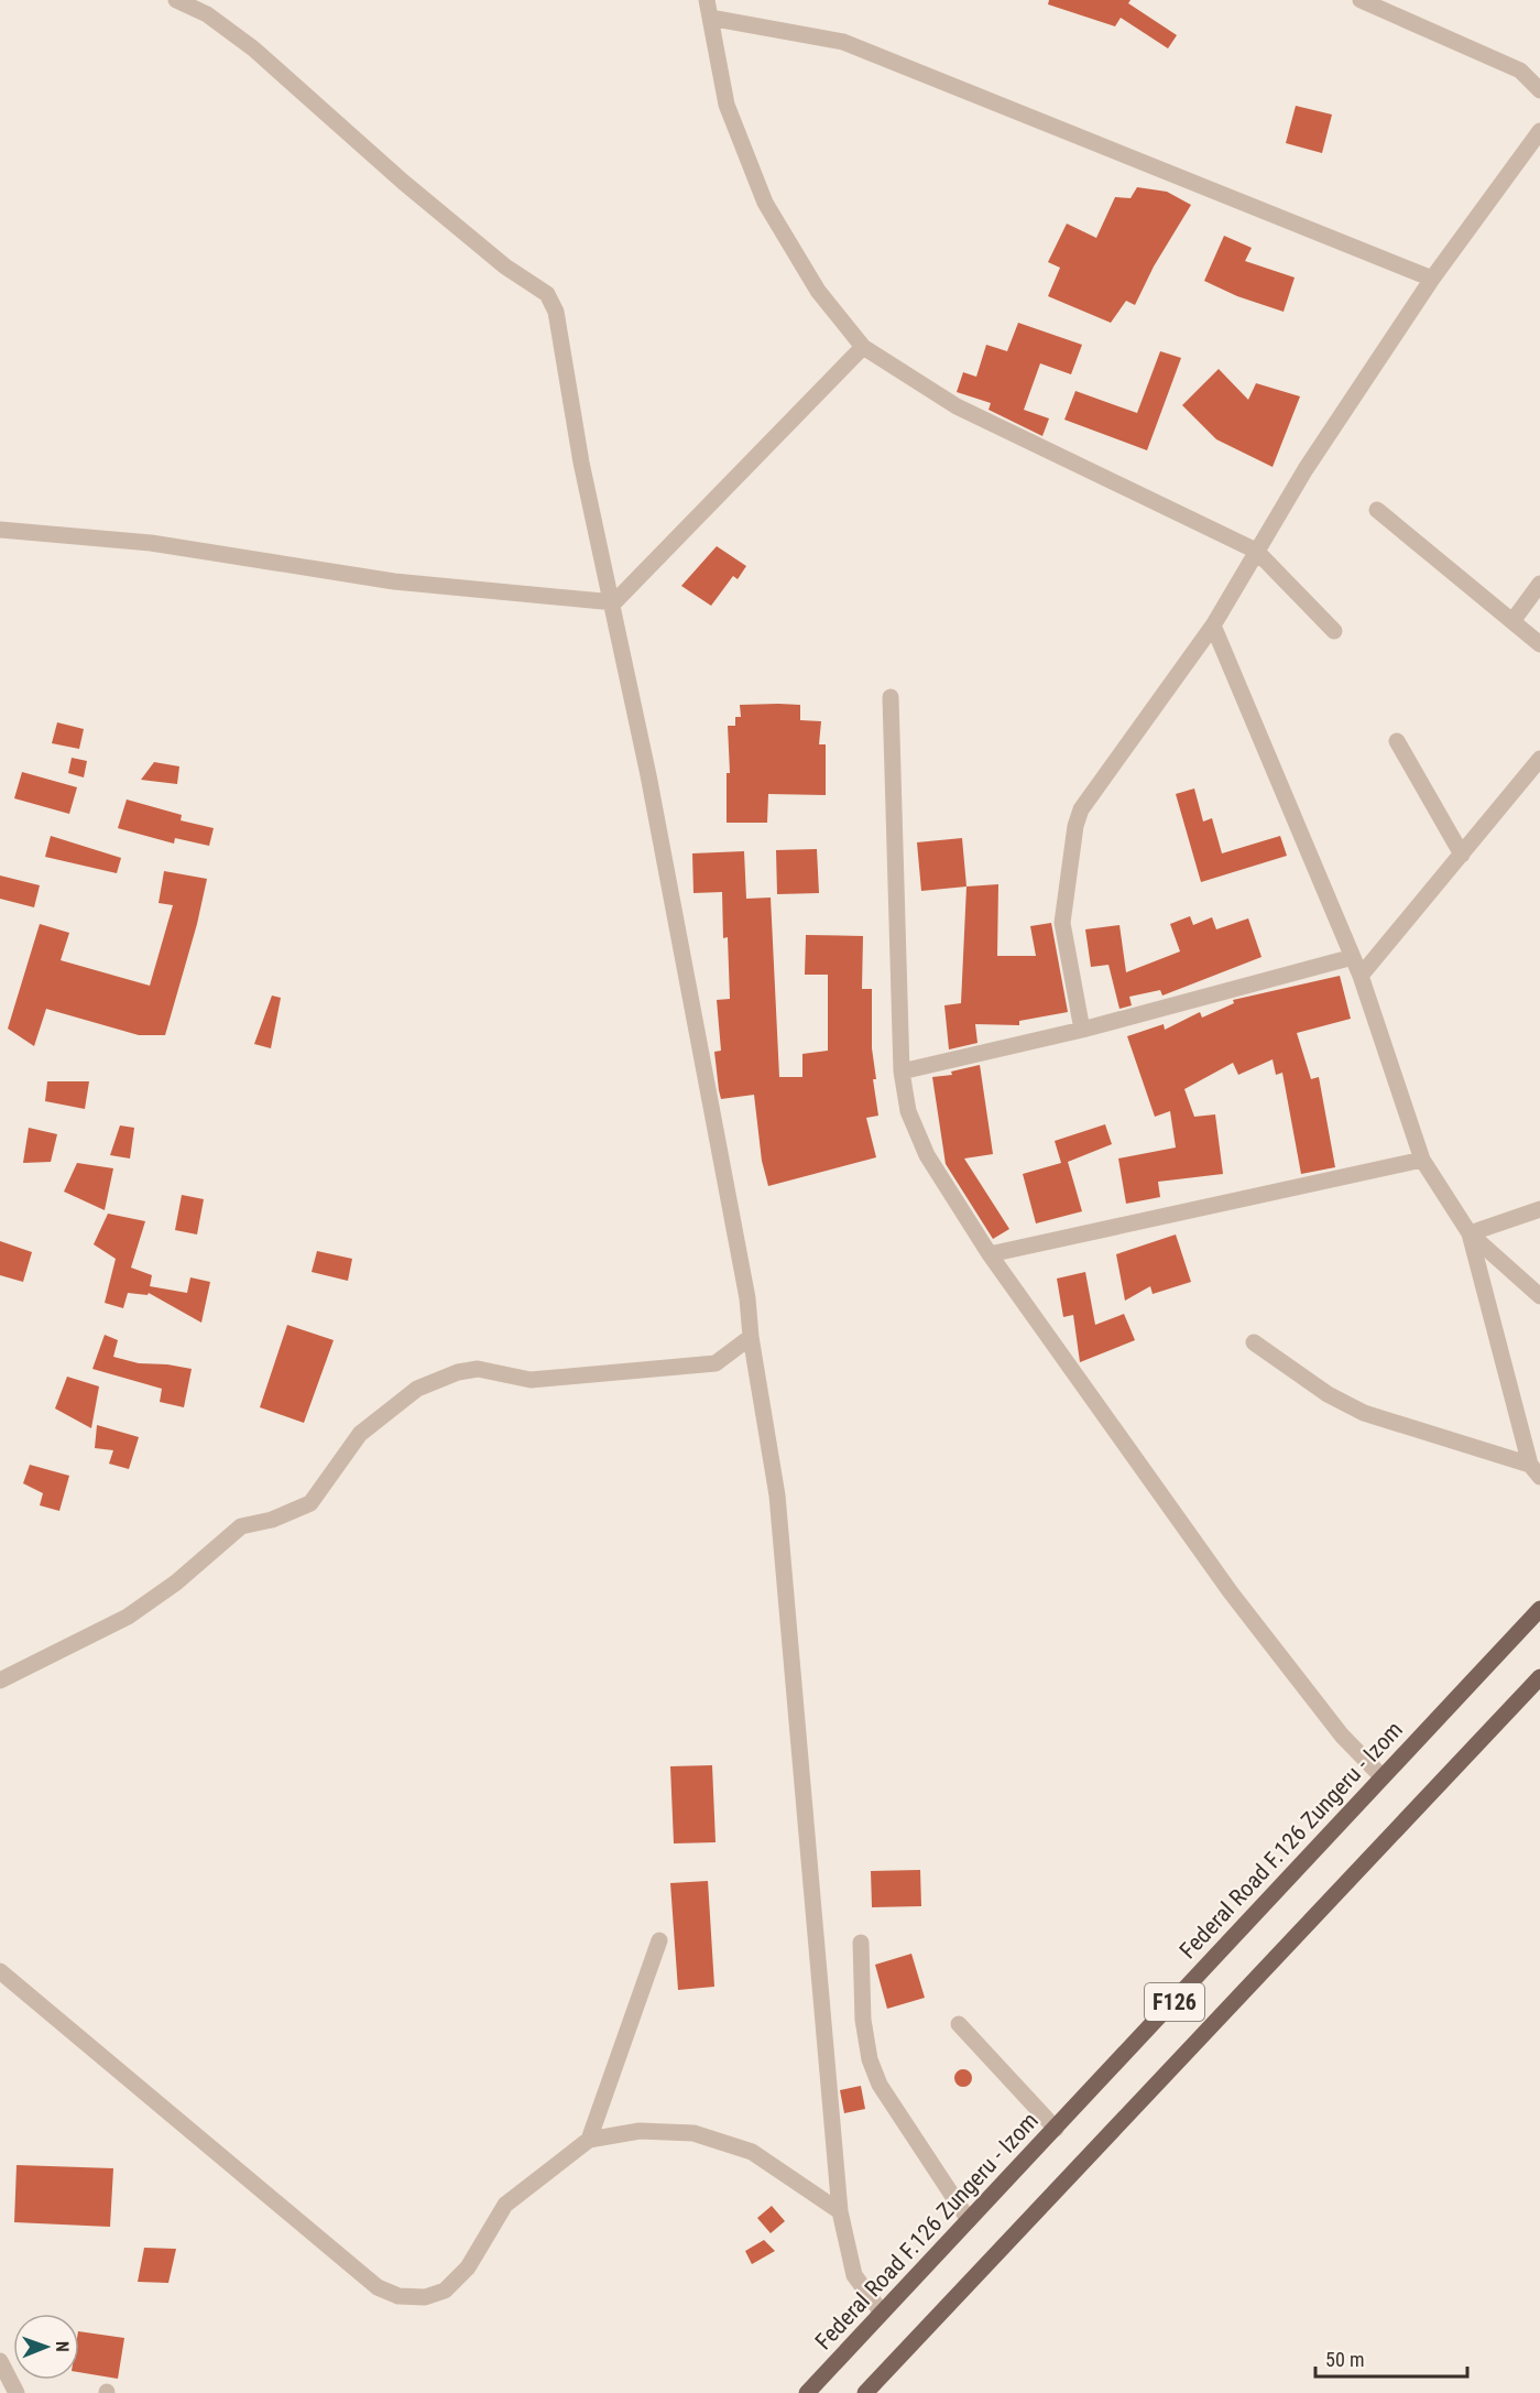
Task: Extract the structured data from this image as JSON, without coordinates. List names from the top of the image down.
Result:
{
  "streets": {
    "main road": ["Federal Road F.126 Zungeru - Izom", "F126"]
  },
  "scale_bar": "50 m",
  "north": "right"
}
